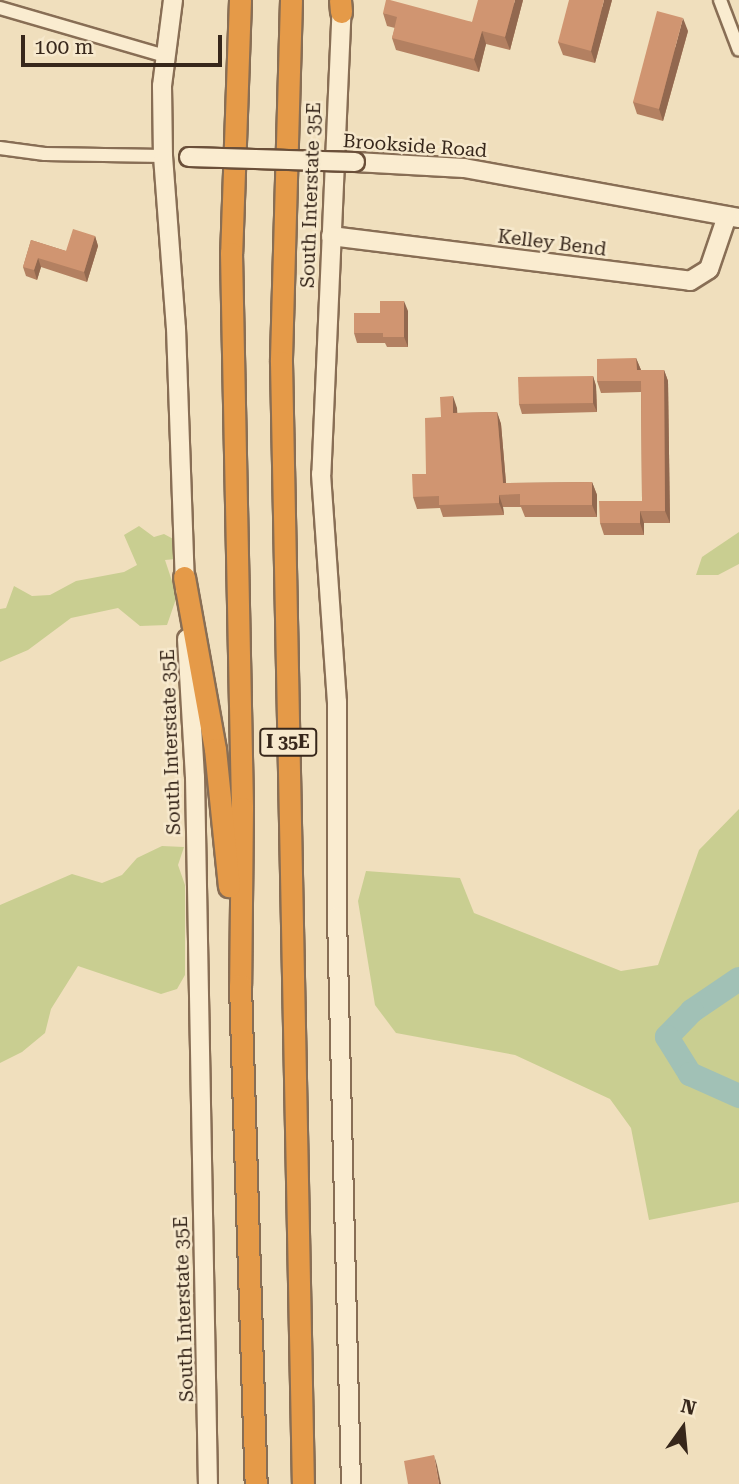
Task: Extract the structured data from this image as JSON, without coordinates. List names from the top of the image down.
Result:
{
  "streets": {
    "highway": ["I 35E"],
    "main road": ["Brookside Road", "South Interstate 35E", "Kelley Bend"]
  },
  "crossings": [
    ["Brookside Road", "South Interstate 35E"],
    ["Brookside Road", "Kelley Bend"],
    ["South Interstate 35E", "Kelley Bend"]
  ],
  "scale_bar": "100 m",
  "north": "top"
}
